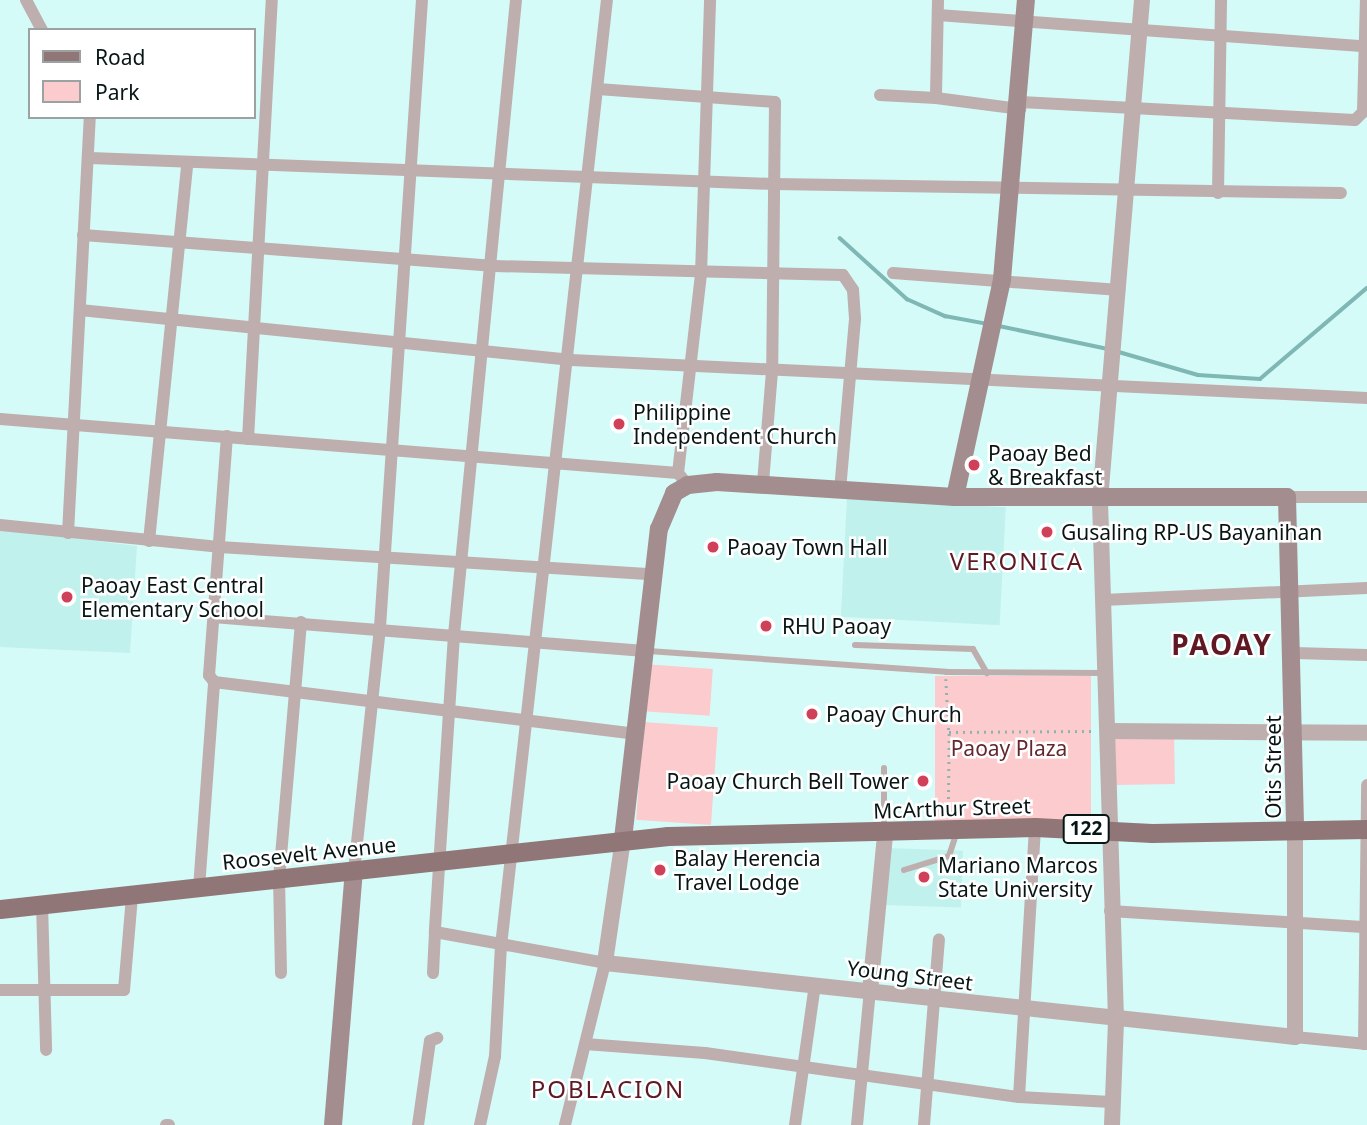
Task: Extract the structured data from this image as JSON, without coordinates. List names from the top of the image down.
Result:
{
  "streets": {
    "main road": [
      "Otis Street",
      "McArthur Street",
      "122",
      "Roosevelt Avenue"
    ],
    "street": ["Young Street"]
  },
  "crossings": [
    ["Otis Street", "McArthur Street"],
    ["Otis Street", "Young Street"],
    ["McArthur Street", "Roosevelt Avenue"]
  ],
  "districts": ["VERONICA", "PAOAY", "POBLACION"],
  "parks": ["Paoay Plaza"],
  "places": [
    "Philippine Independent Church",
    "Paoay Bed & Breakfast",
    "Gusaling RP-US Bayanihan",
    "Paoay Town Hall",
    "Paoay East Central Elementary School",
    "RHU Paoay",
    "Paoay Church",
    "Paoay Church Bell Tower",
    "Balay Herencia Travel Lodge",
    "Mariano Marcos State University"
  ],
  "legend": ["Road", "Park"]
}
